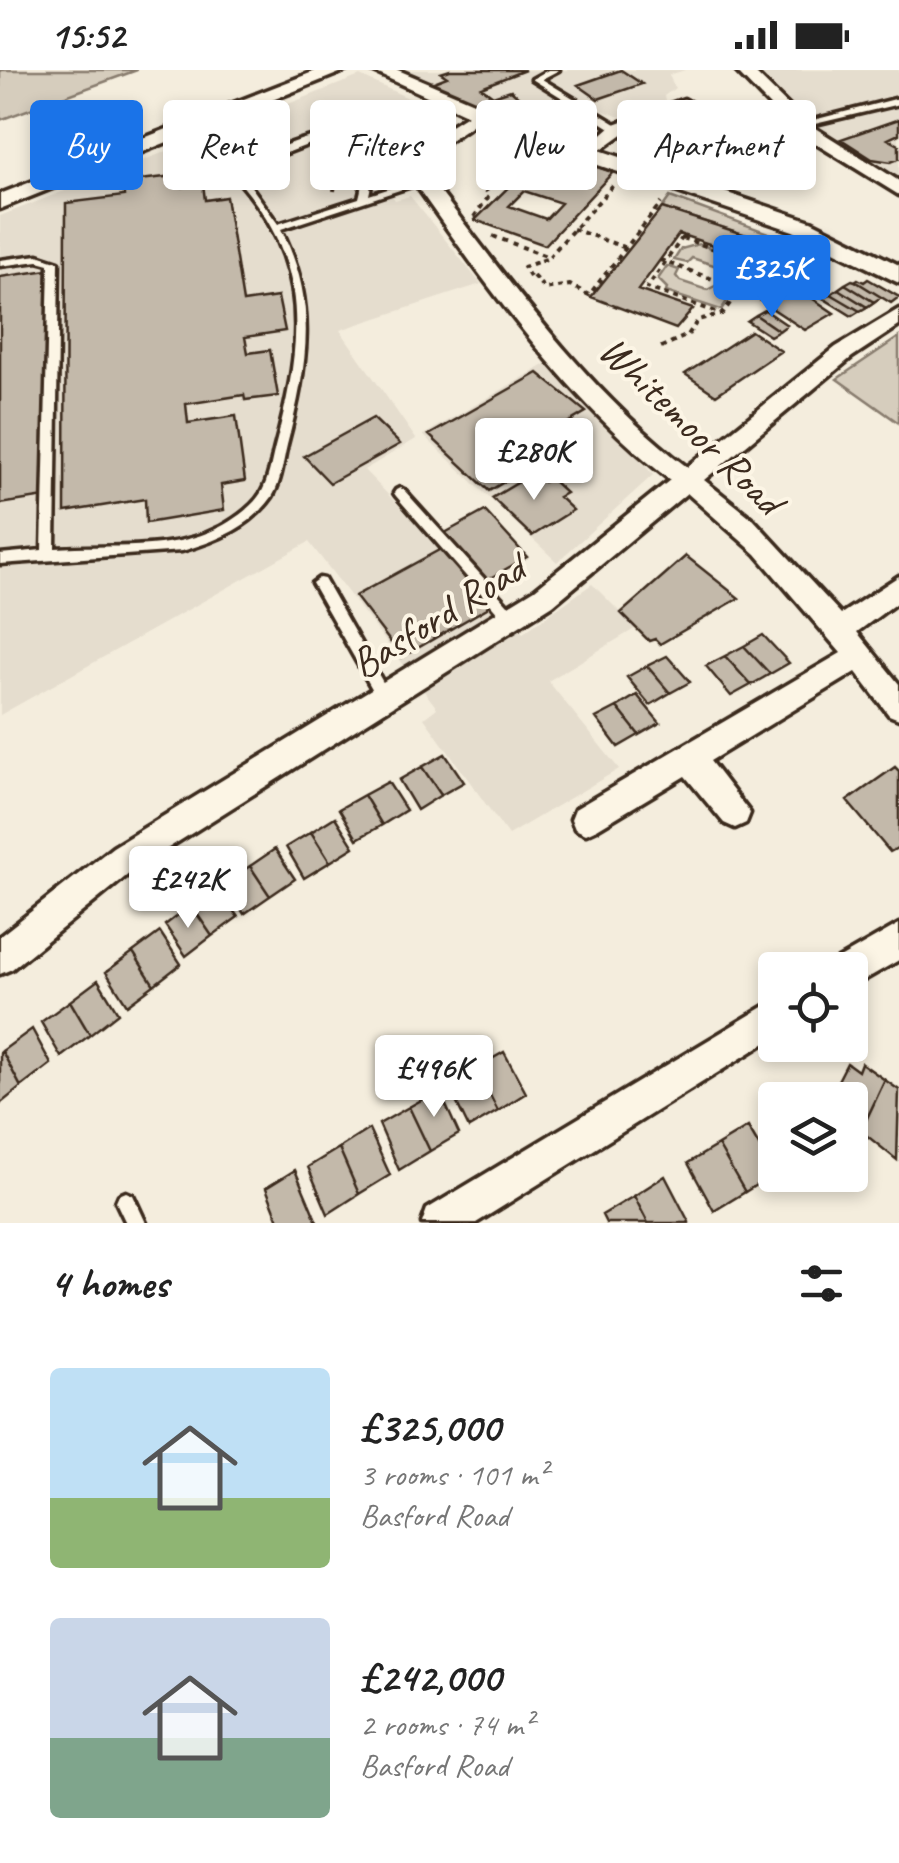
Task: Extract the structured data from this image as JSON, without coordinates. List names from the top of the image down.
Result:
{
  "streets": {
    "street": ["Whitemoor Road", "Basford Road"]
  },
  "crossings": [
    ["Whitemoor Road", "Basford Road"]
  ],
  "page": {
    "status": "15:52",
    "chip": [
      "Buy",
      "Rent",
      "Filters",
      "New",
      "Apartment"
    ],
    "price": [
      "£325K",
      "£280K",
      "£242K",
      "£496K"
    ],
    "heading": "4 homes",
    "list": [
      {
        "name": "£325,000",
        "note": "3 rooms · 101 m² · Basford Road"
      },
      {
        "name": "£242,000",
        "note": "2 rooms · 74 m² · Basford Road"
      }
    ]
  }
}
